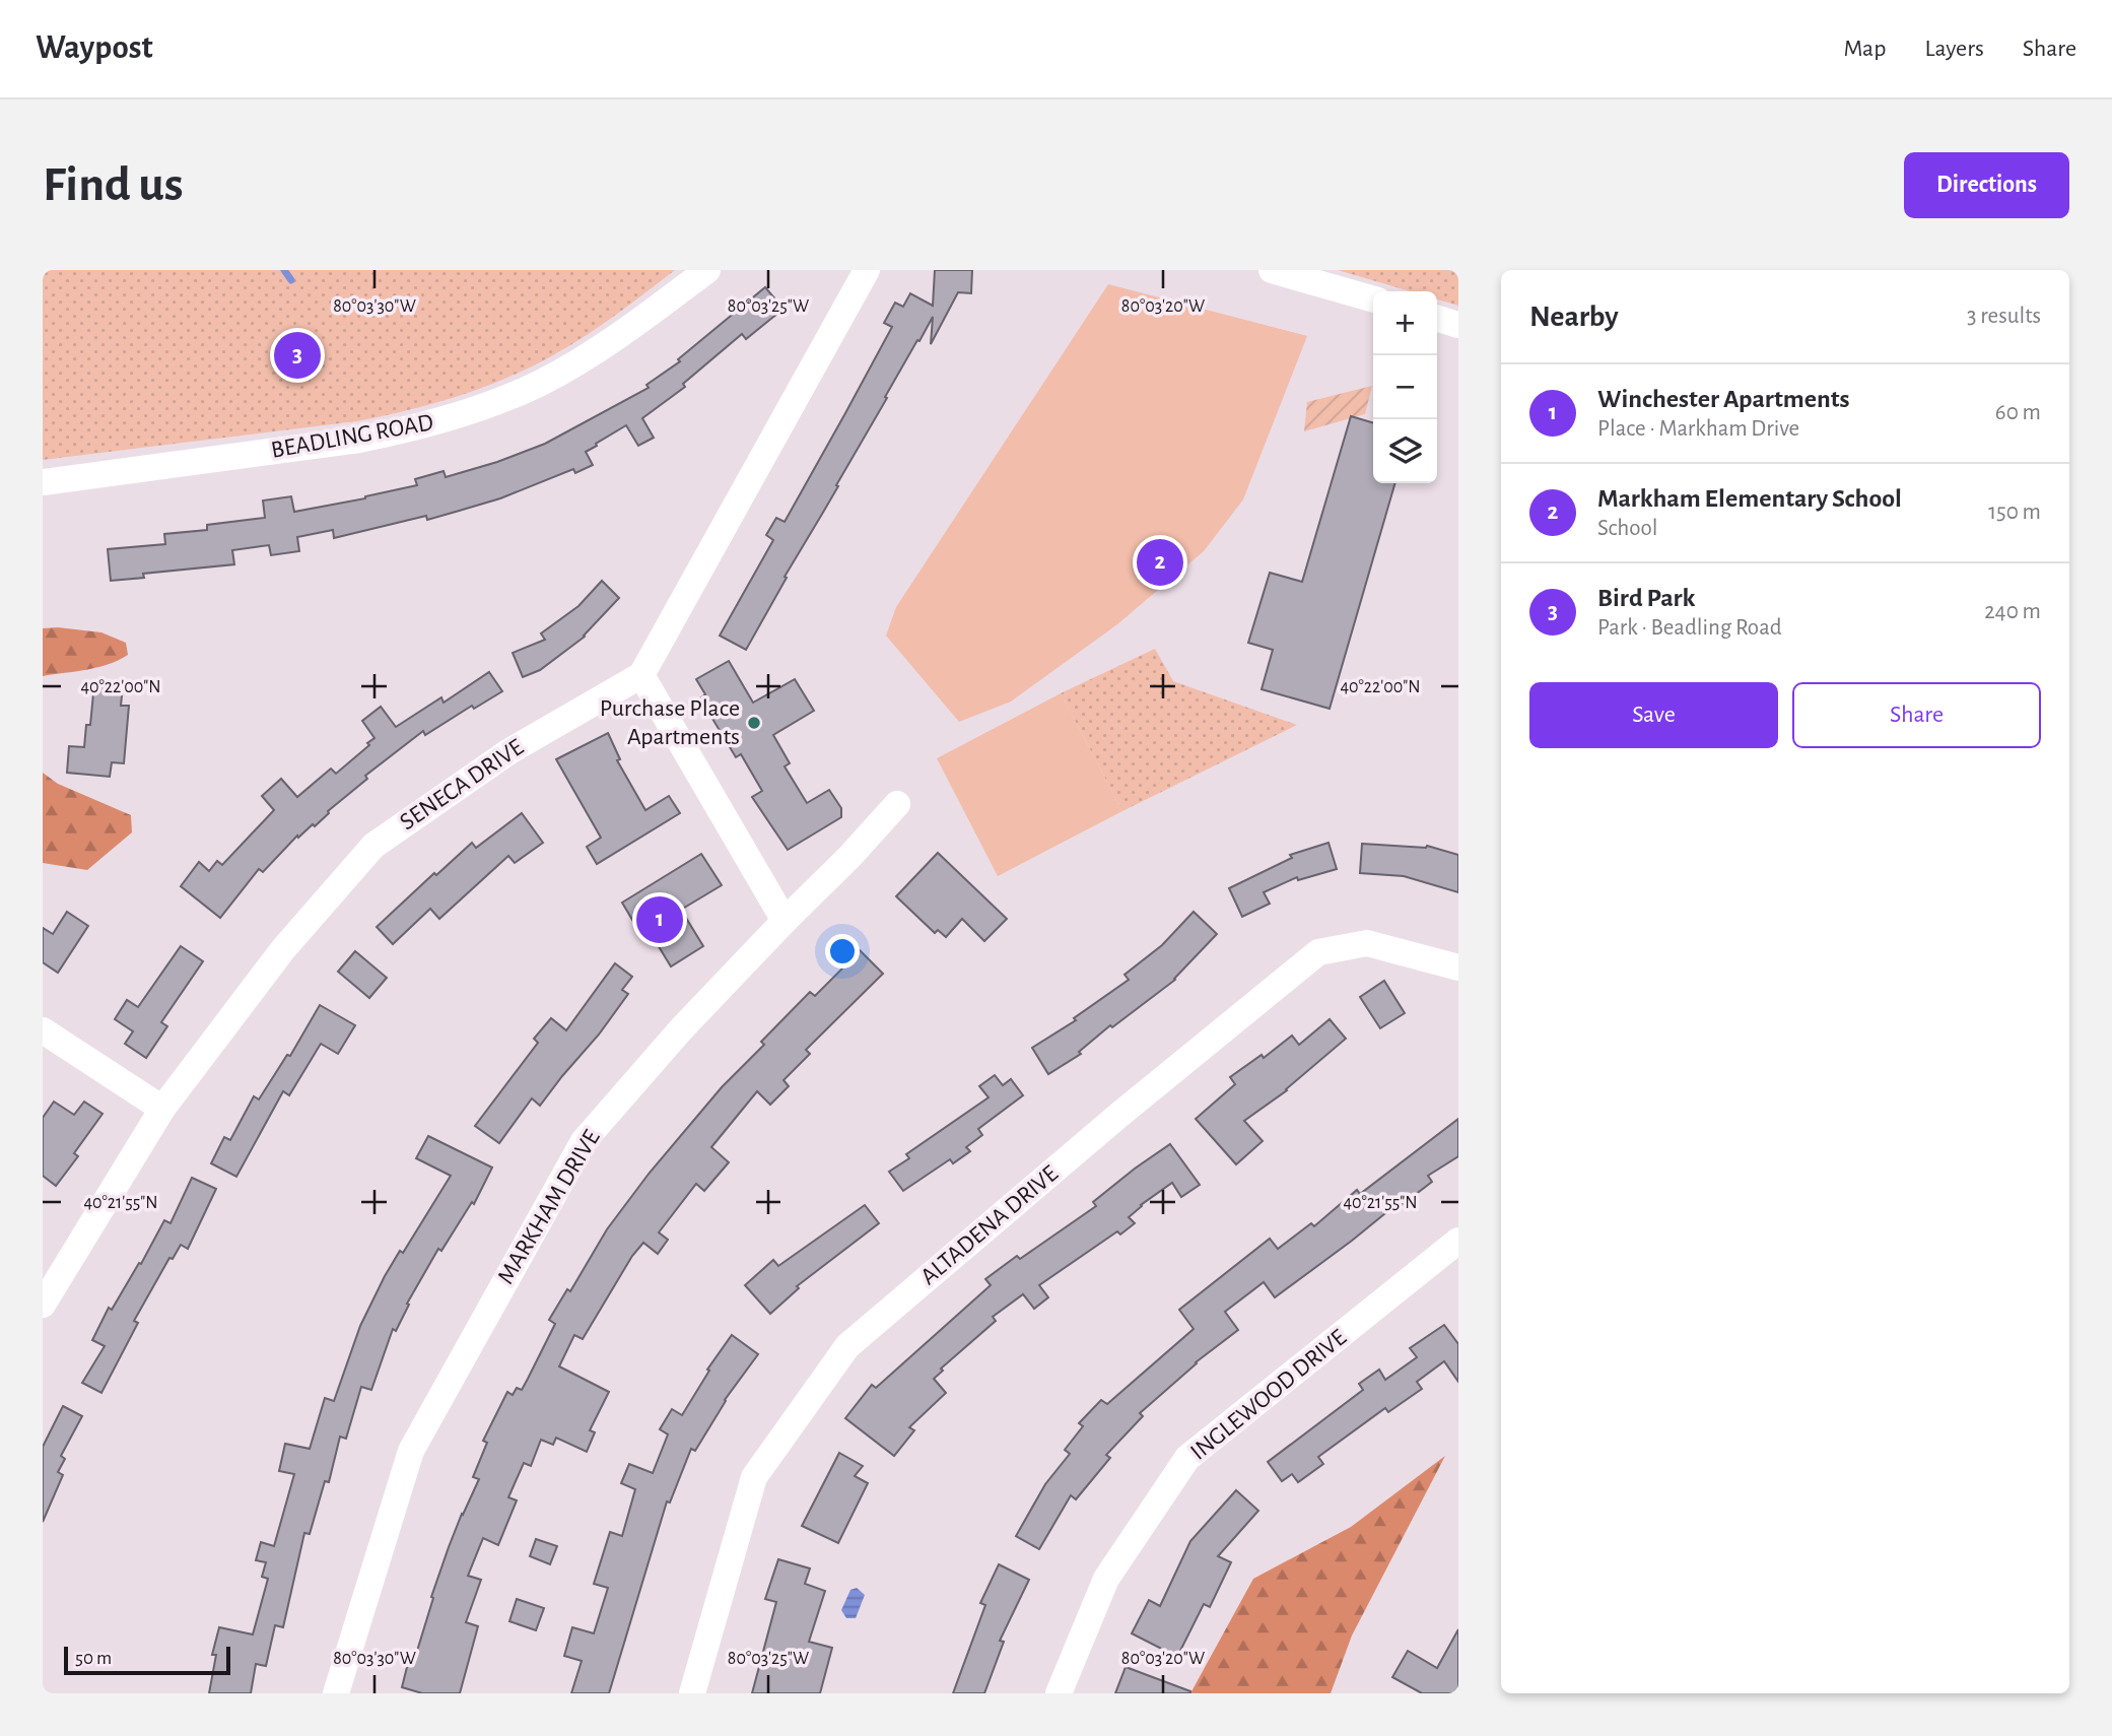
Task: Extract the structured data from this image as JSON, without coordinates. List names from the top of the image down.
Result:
{
  "streets": {
    "street": [
      "BEADLING ROAD",
      "SENECA DRIVE",
      "MARKHAM DRIVE",
      "ALTADENA DRIVE",
      "INGLEWOOD DRIVE"
    ]
  },
  "places": ["Purchase Place Apartments"],
  "scale_bar": "50 m",
  "page": {
    "header": "Waypost",
    "nav": ["Map", "Layers", "Share"],
    "buttons": [
      "Directions",
      ["Save", "Share"]
    ],
    "title": "Find us",
    "heading": ["Nearby", "3 results"],
    "map_buttons": ["+", "−"],
    "pins": ["3", "2", "1"],
    "list": [
      {
        "mark": "1",
        "name": "Winchester Apartments",
        "note": "Place · Markham Drive",
        "value": "60 m"
      },
      {
        "mark": "2",
        "name": "Markham Elementary School",
        "note": "School",
        "value": "150 m"
      },
      {
        "mark": "3",
        "name": "Bird Park",
        "note": "Park · Beadling Road",
        "value": "240 m"
      }
    ],
    "scale": "50 m"
  },
  "coordinates": [
    "80°03'30\"W",
    "80°03'25\"W",
    "80°03'20\"W",
    "40°22'00\"N",
    "40°21'55\"N"
  ]
}
